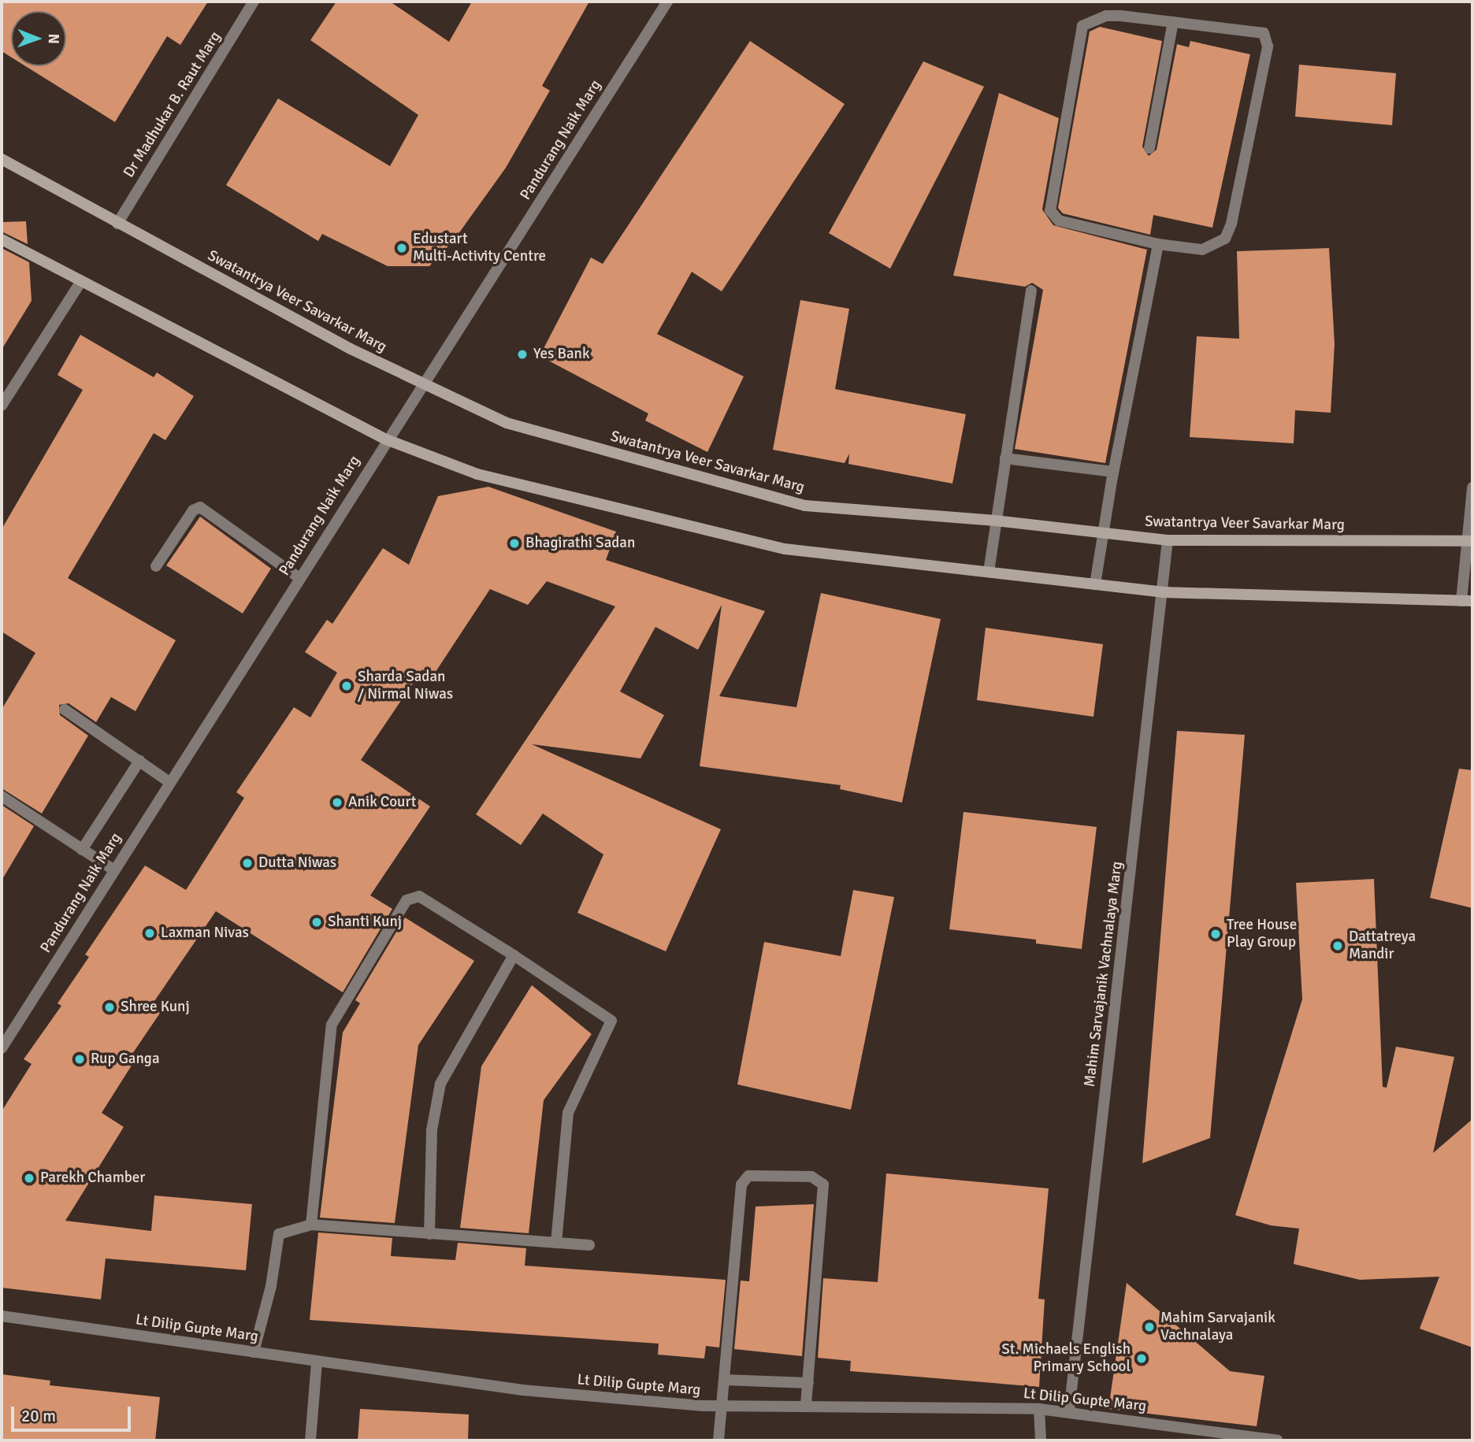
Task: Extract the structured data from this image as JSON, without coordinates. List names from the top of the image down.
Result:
{
  "streets": {
    "main road": ["Swatantrya Veer Savarkar Marg"],
    "street": [
      "Dr Madhukar B. Raut Marg",
      "Pandurang Naik Marg",
      "Mahim Sarvajanik Vachnalaya Marg",
      "Lt Dilip Gupte Marg"
    ]
  },
  "crossings": [
    ["Dr Madhukar B. Raut Marg", "Swatantrya Veer Savarkar Marg"],
    ["Pandurang Naik Marg", "Swatantrya Veer Savarkar Marg"],
    ["Swatantrya Veer Savarkar Marg", "Mahim Sarvajanik Vachnalaya Marg"],
    ["Mahim Sarvajanik Vachnalaya Marg", "Lt Dilip Gupte Marg"]
  ],
  "places": [
    "Edustart Multi-Activity Centre",
    "Yes Bank",
    "Bhagirathi Sadan",
    "Sharda Sadan / Nirmal Niwas",
    "Anik Court",
    "Dutta Niwas",
    "Shanti Kunj",
    "Laxman Nivas",
    "Tree House Play Group",
    "Dattatreya Mandir",
    "Shree Kunj",
    "Rup Ganga",
    "Parekh Chamber",
    "Mahim Sarvajanik Vachnalaya",
    "St. Michaels English Primary School"
  ],
  "scale_bar": "20 m",
  "north": "right"
}
